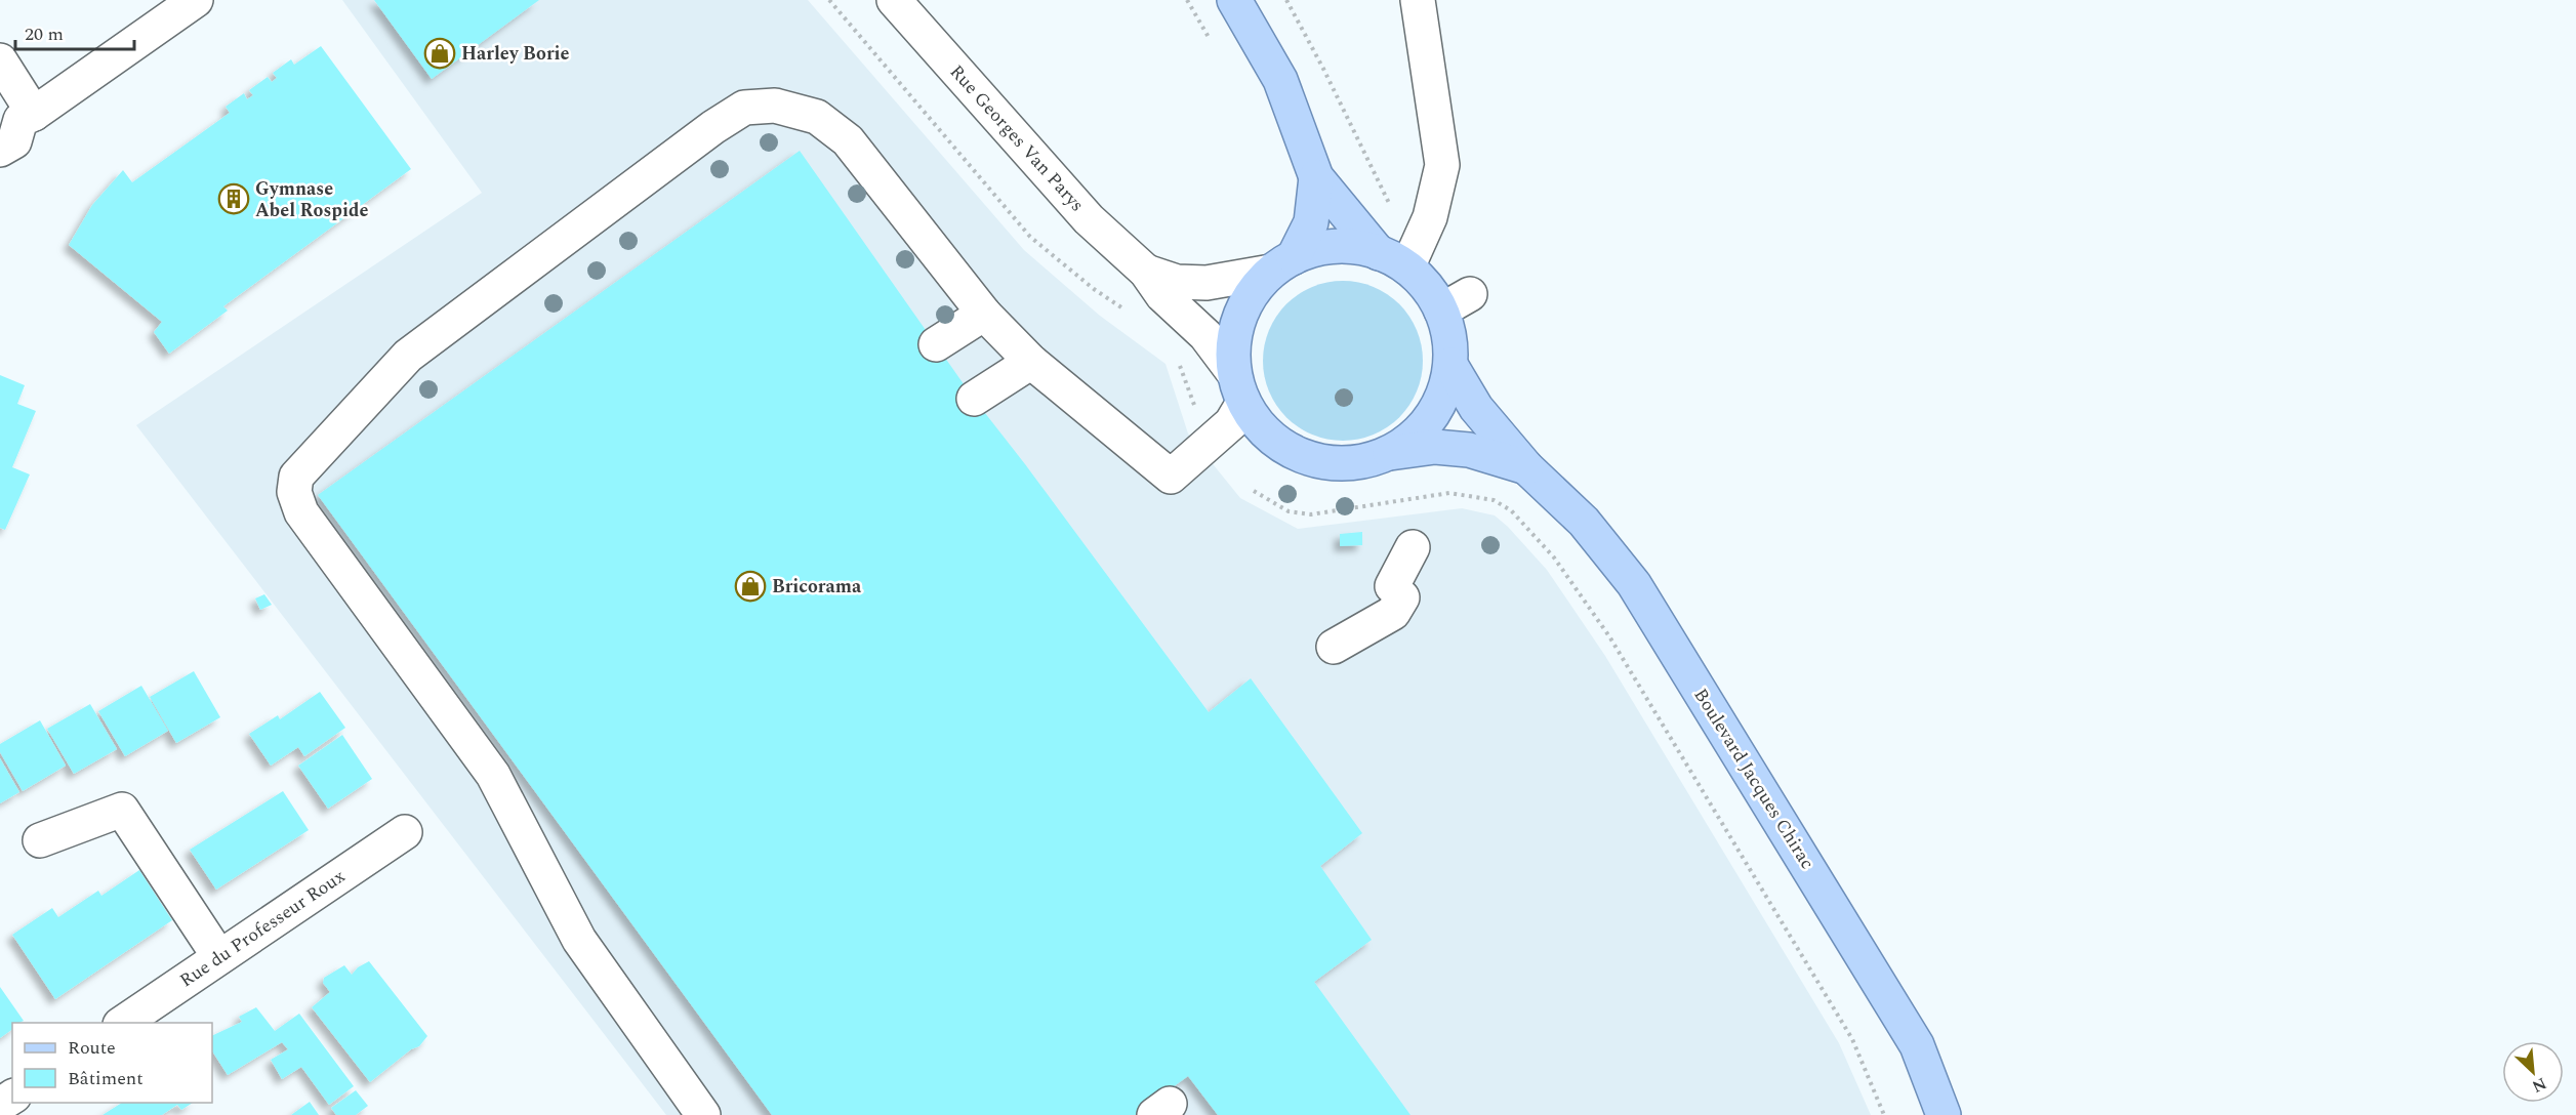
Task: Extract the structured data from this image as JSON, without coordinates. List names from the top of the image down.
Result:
{
  "streets": {
    "main road": ["Boulevard Jacques Chirac"],
    "street": ["Rue Georges Van Parys", "Rue du Professeur Roux"]
  },
  "crossings": [
    ["Rue Georges Van Parys", "Boulevard Jacques Chirac"]
  ],
  "places": {
    "shop": ["Harley Borie", "Bricorama"],
    "building": ["Gymnase Abel Rospide"]
  },
  "legend": ["Route", "Bâtiment"],
  "scale_bar": "20 m",
  "north": "bottom right"
}
